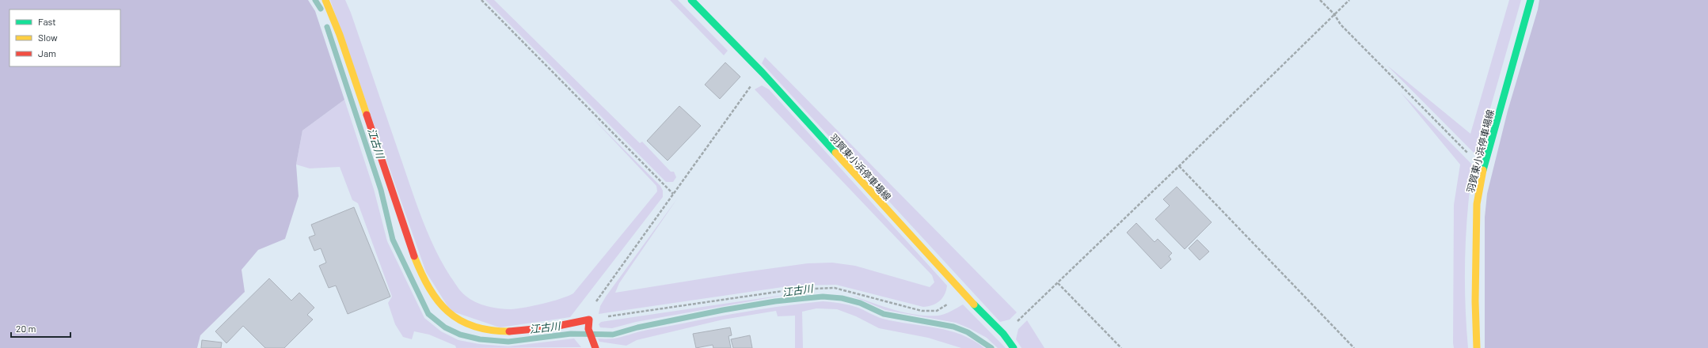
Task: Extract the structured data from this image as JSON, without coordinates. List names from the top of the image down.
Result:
{
  "streets": {
    "main road": ["羽賀東小浜停車場線"]
  },
  "water": ["江古川"],
  "legend": ["Fast", "Slow", "Jam"],
  "scale_bar": "20 m"
}
